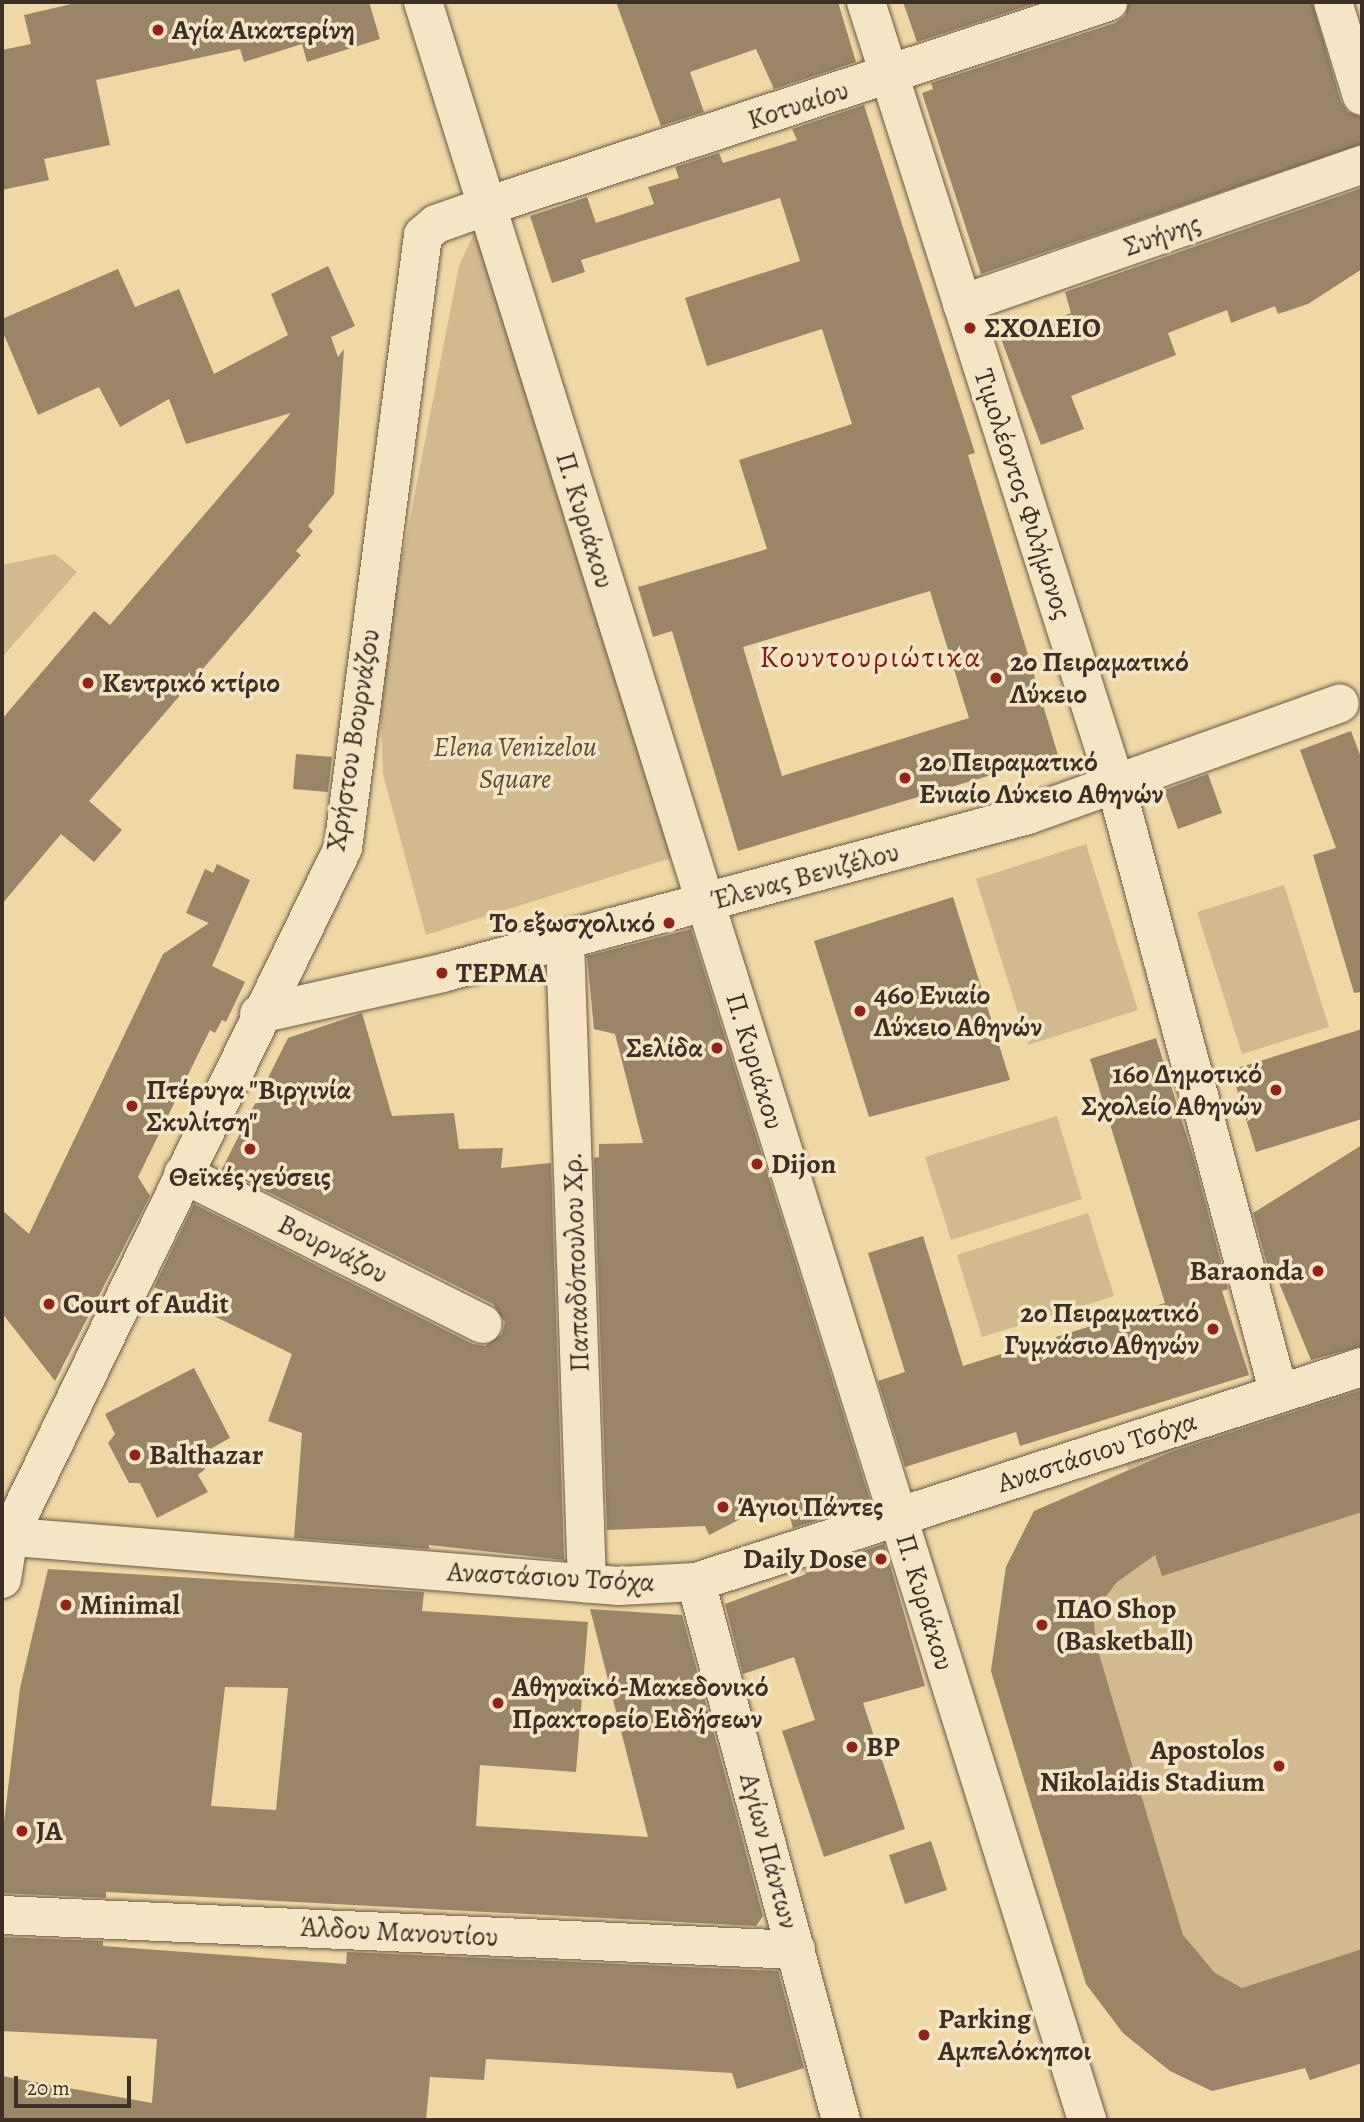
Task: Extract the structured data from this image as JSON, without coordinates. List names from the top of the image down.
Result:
{
  "streets": {
    "street": [
      "Κοτυαίου",
      "Συήνης",
      "Τιμoλέοντος Φιλήμονος",
      "Π. Κυριάκου",
      "Χρήστου Βουρνάζου",
      "Έλενας Βενιζέλου",
      "Βουρνάζου",
      "Παπαδόπουλου Χρ.",
      "Αναστάσιου Τσόχα",
      "Αγίων Πάντων",
      "Άλδου Μανουτίου"
    ]
  },
  "crossings": [
    ["Κοτυαίου", "Τιμoλέοντος Φιλήμονος"],
    ["Κοτυαίου", "Π. Κυριάκου"],
    ["Κοτυαίου", "Χρήστου Βουρνάζου"],
    ["Συήνης", "Τιμoλέοντος Φιλήμονος"],
    ["Τιμoλέοντος Φιλήμονος", "Έλενας Βενιζέλου"],
    ["Τιμoλέοντος Φιλήμονος", "Αναστάσιου Τσόχα"],
    ["Π. Κυριάκου", "Χρήστου Βουρνάζου"],
    ["Π. Κυριάκου", "Έλενας Βενιζέλου"],
    ["Π. Κυριάκου", "Αναστάσιου Τσόχα"],
    ["Χρήστου Βουρνάζου", "Έλενας Βενιζέλου"],
    ["Χρήστου Βουρνάζου", "Βουρνάζου"],
    ["Χρήστου Βουρνάζου", "Αναστάσιου Τσόχα"],
    ["Έλενας Βενιζέλου", "Παπαδόπουλου Χρ."],
    ["Παπαδόπουλου Χρ.", "Αναστάσιου Τσόχα"],
    ["Αναστάσιου Τσόχα", "Αγίων Πάντων"],
    ["Αγίων Πάντων", "Άλδου Μανουτίου"]
  ],
  "districts": ["Κουντουριώτικα"],
  "parks": ["Elena Venizelou Square"],
  "places": [
    "Αγία Αικατερίνη",
    "ΣΧΟΛΕΙΟ",
    "2ο Πειραματικό Λύκειο",
    "Κεντρικό κτίριο",
    "2ο Πειραματικό Ενιαίο Λύκειο Αθηνών",
    "Το εξωσχολικό",
    "ΤΕΡΜΑ",
    "46ο Ενιαίο Λύκειο Αθηνών",
    "Σελίδα",
    "16ο Δημοτικό Σχολείο Αθηνών",
    "Πτέρυγα \"Βιργινία Σκυλίτση\"",
    "Θεϊκές γεύσεις",
    "Dijon",
    "Baraonda",
    "Court of Audit",
    "2ο Πειραματικό Γυμνάσιο Αθηνών",
    "Balthazar",
    "Άγιοι Πάντες",
    "Daily Dose",
    "Minimal",
    "ΠΑΟ Shop (Basketball)",
    "Αθηναϊκό-Μακεδονικό Πρακτορείο Ειδήσεων",
    "BP",
    "Apostolos Nikolaidis Stadium",
    "JA",
    "Parking Αμπελόκηποι"
  ],
  "scale_bar": "20 m"
}
